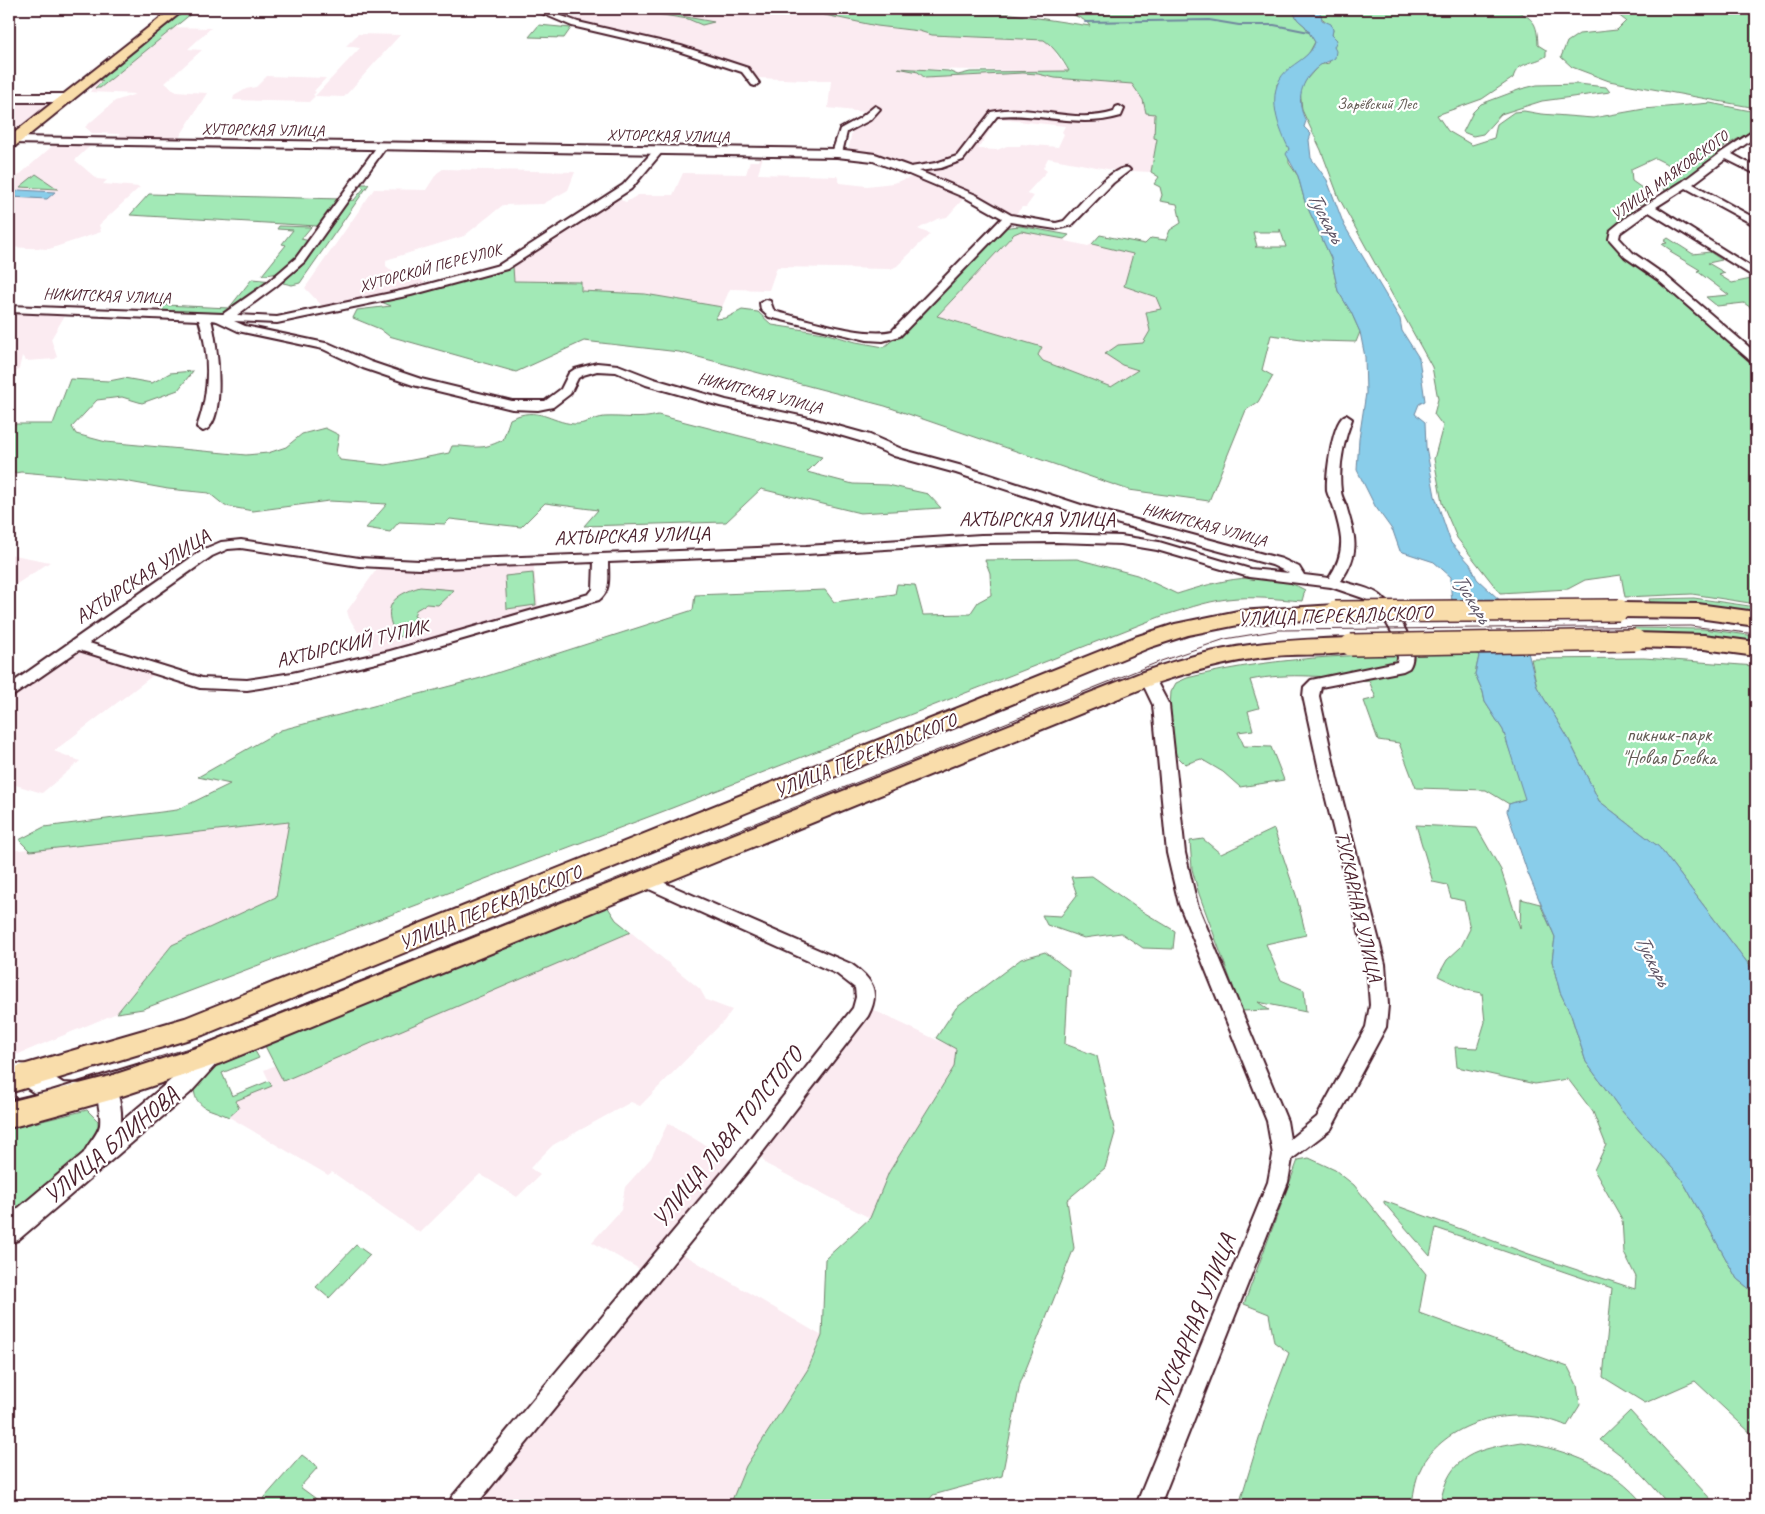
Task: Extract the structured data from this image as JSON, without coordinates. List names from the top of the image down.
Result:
{
  "streets": {
    "main road": ["УЛИЦА ПЕРЕКАЛЬСКОГО"],
    "street": [
      "ХУТОРСКАЯ УЛИЦА",
      "УЛИЦА МАЯКОВСКОГО",
      "ХУТОРСКОЙ ПЕРЕУЛОК",
      "НИКИТСКАЯ УЛИЦА",
      "АХТЫРСКАЯ УЛИЦА",
      "АХТЫРСКИЙ ТУПИК",
      "ТУСКАРНАЯ УЛИЦА",
      "УЛИЦА ЛЬВА ТОЛСТОГО",
      "УЛИЦА БЛИНОВА"
    ]
  },
  "crossings": [
    ["ХУТОРСКАЯ УЛИЦА", "ХУТОРСКОЙ ПЕРЕУЛОК"],
    ["ХУТОРСКОЙ ПЕРЕУЛОК", "НИКИТСКАЯ УЛИЦА"],
    ["НИКИТСКАЯ УЛИЦА", "АХТЫРСКАЯ УЛИЦА"],
    ["АХТЫРСКАЯ УЛИЦА", "АХТЫРСКИЙ ТУПИК"],
    ["АХТЫРСКАЯ УЛИЦА", "ТУСКАРНАЯ УЛИЦА"],
    ["УЛИЦА ПЕРЕКАЛЬСКОГО", "ТУСКАРНАЯ УЛИЦА"],
    ["УЛИЦА ПЕРЕКАЛЬСКОГО", "УЛИЦА ЛЬВА ТОЛСТОГО"],
    ["УЛИЦА ПЕРЕКАЛЬСКОГО", "УЛИЦА БЛИНОВА"]
  ],
  "water": ["Тускарь"],
  "parks": ["Зарёвский Лес", "пикник-парк \"Новая Боевка"]
}
